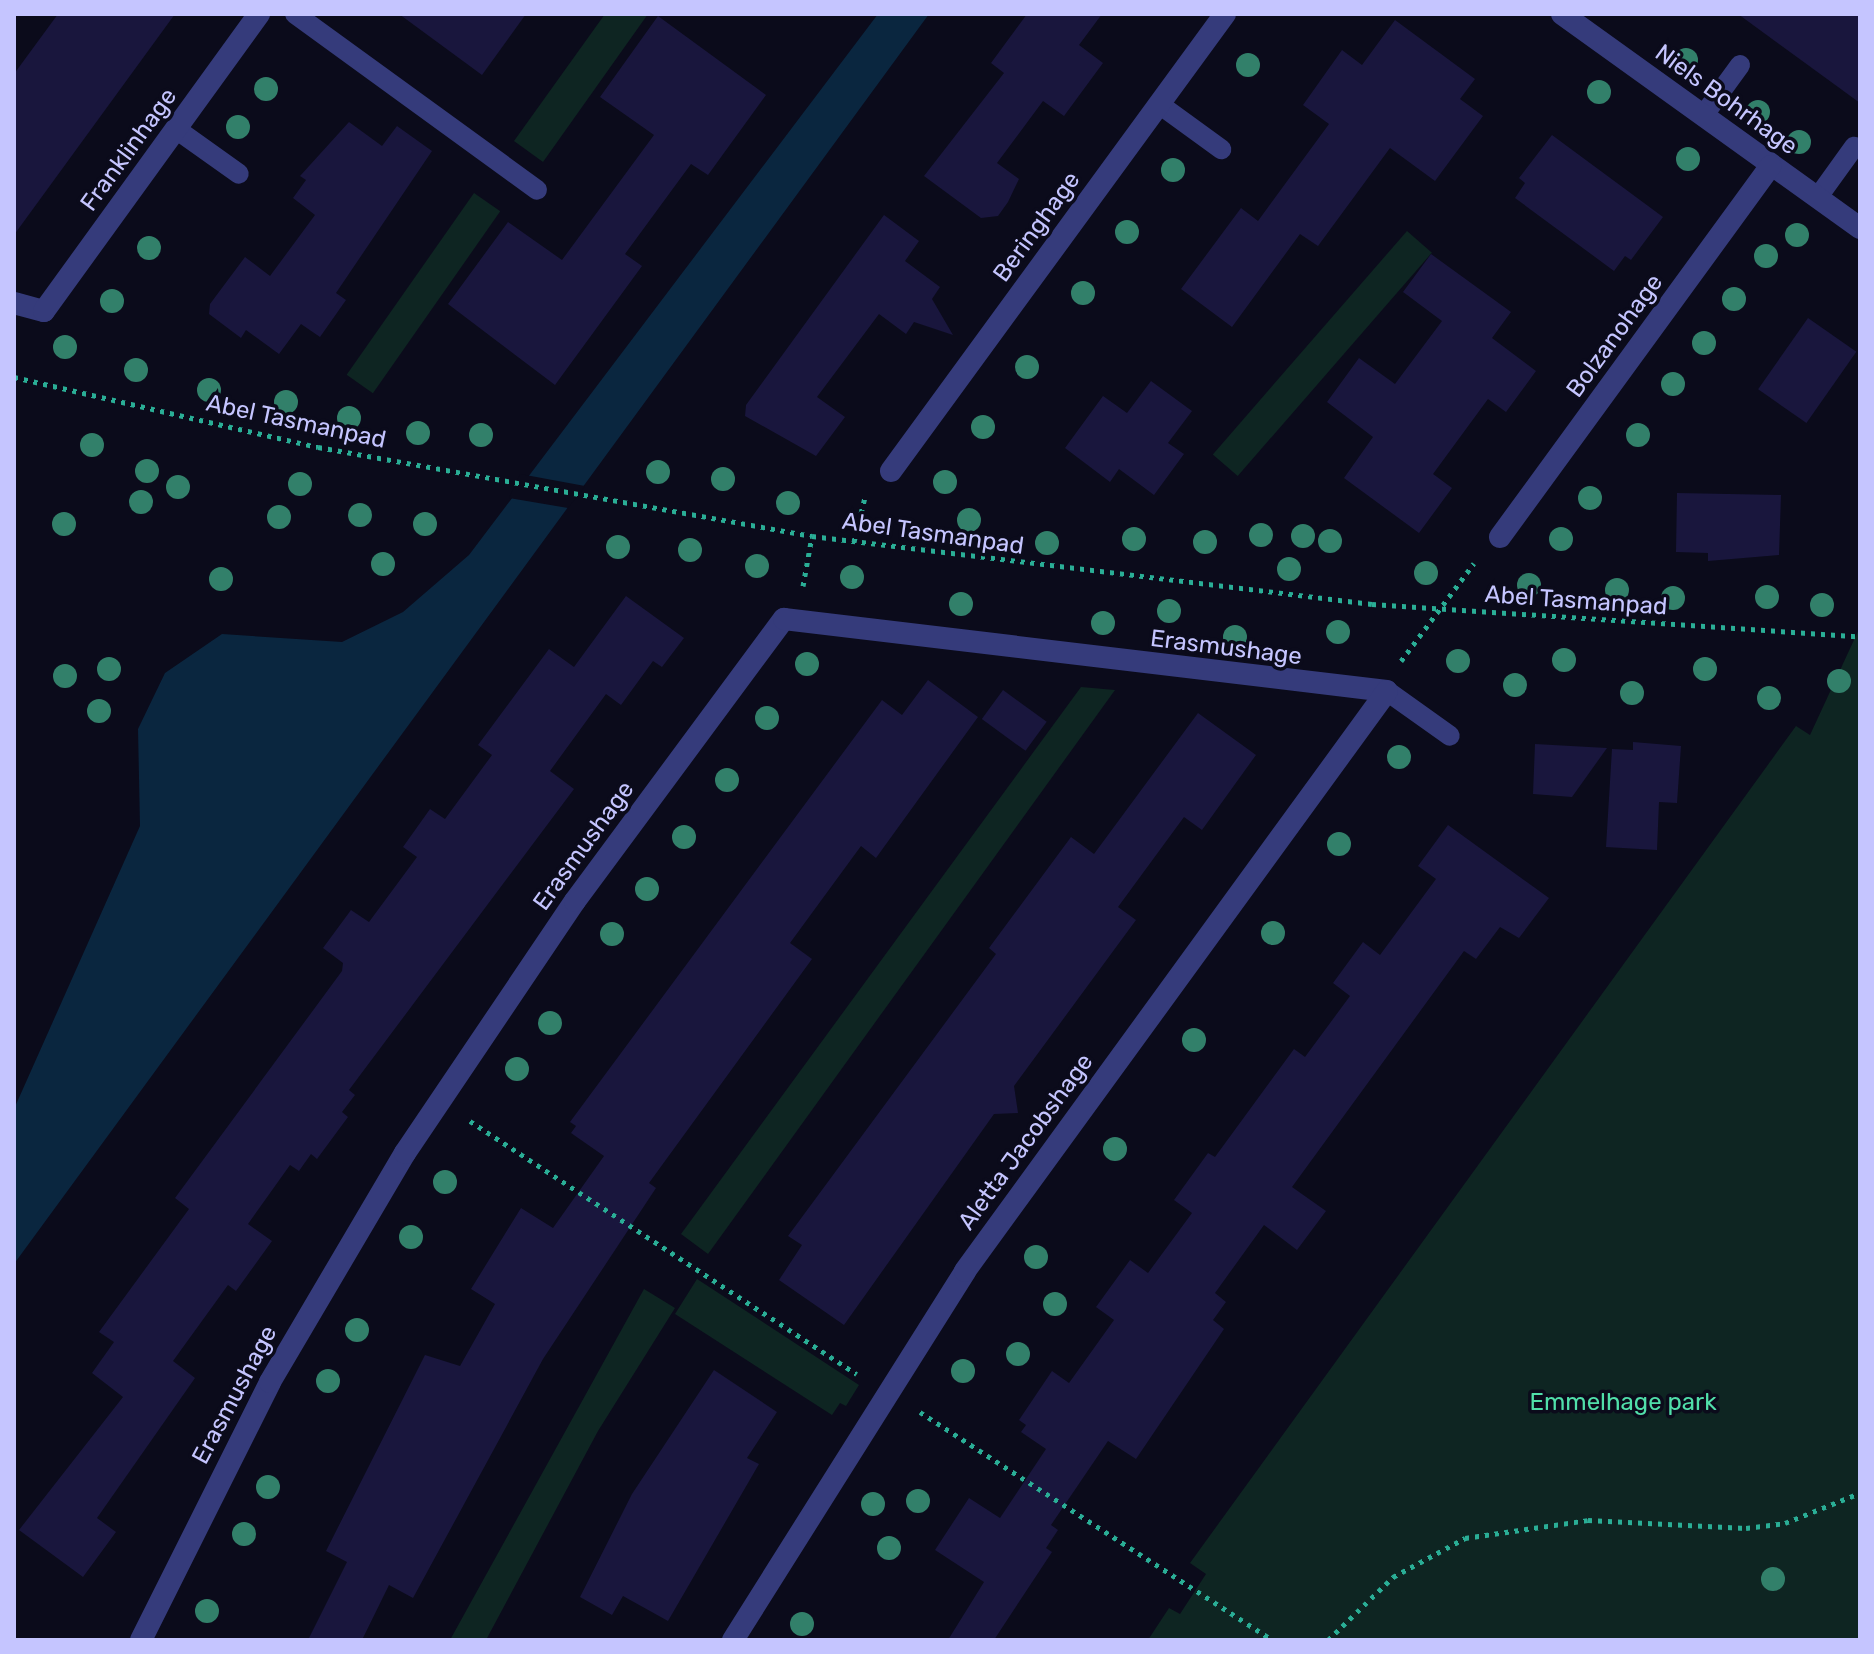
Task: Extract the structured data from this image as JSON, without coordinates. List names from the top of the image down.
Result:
{
  "streets": {
    "street": [
      "Niels Bohrhage",
      "Franklinhage",
      "Beringhage",
      "Bolzanohage",
      "Erasmushage",
      "Aletta Jacobshage"
    ],
    "path": ["Abel Tasmanpad"]
  },
  "crossings": [
    ["Niels Bohrhage", "Bolzanohage"],
    ["Erasmushage", "Aletta Jacobshage"]
  ],
  "parks": ["Emmelhage park"]
}
